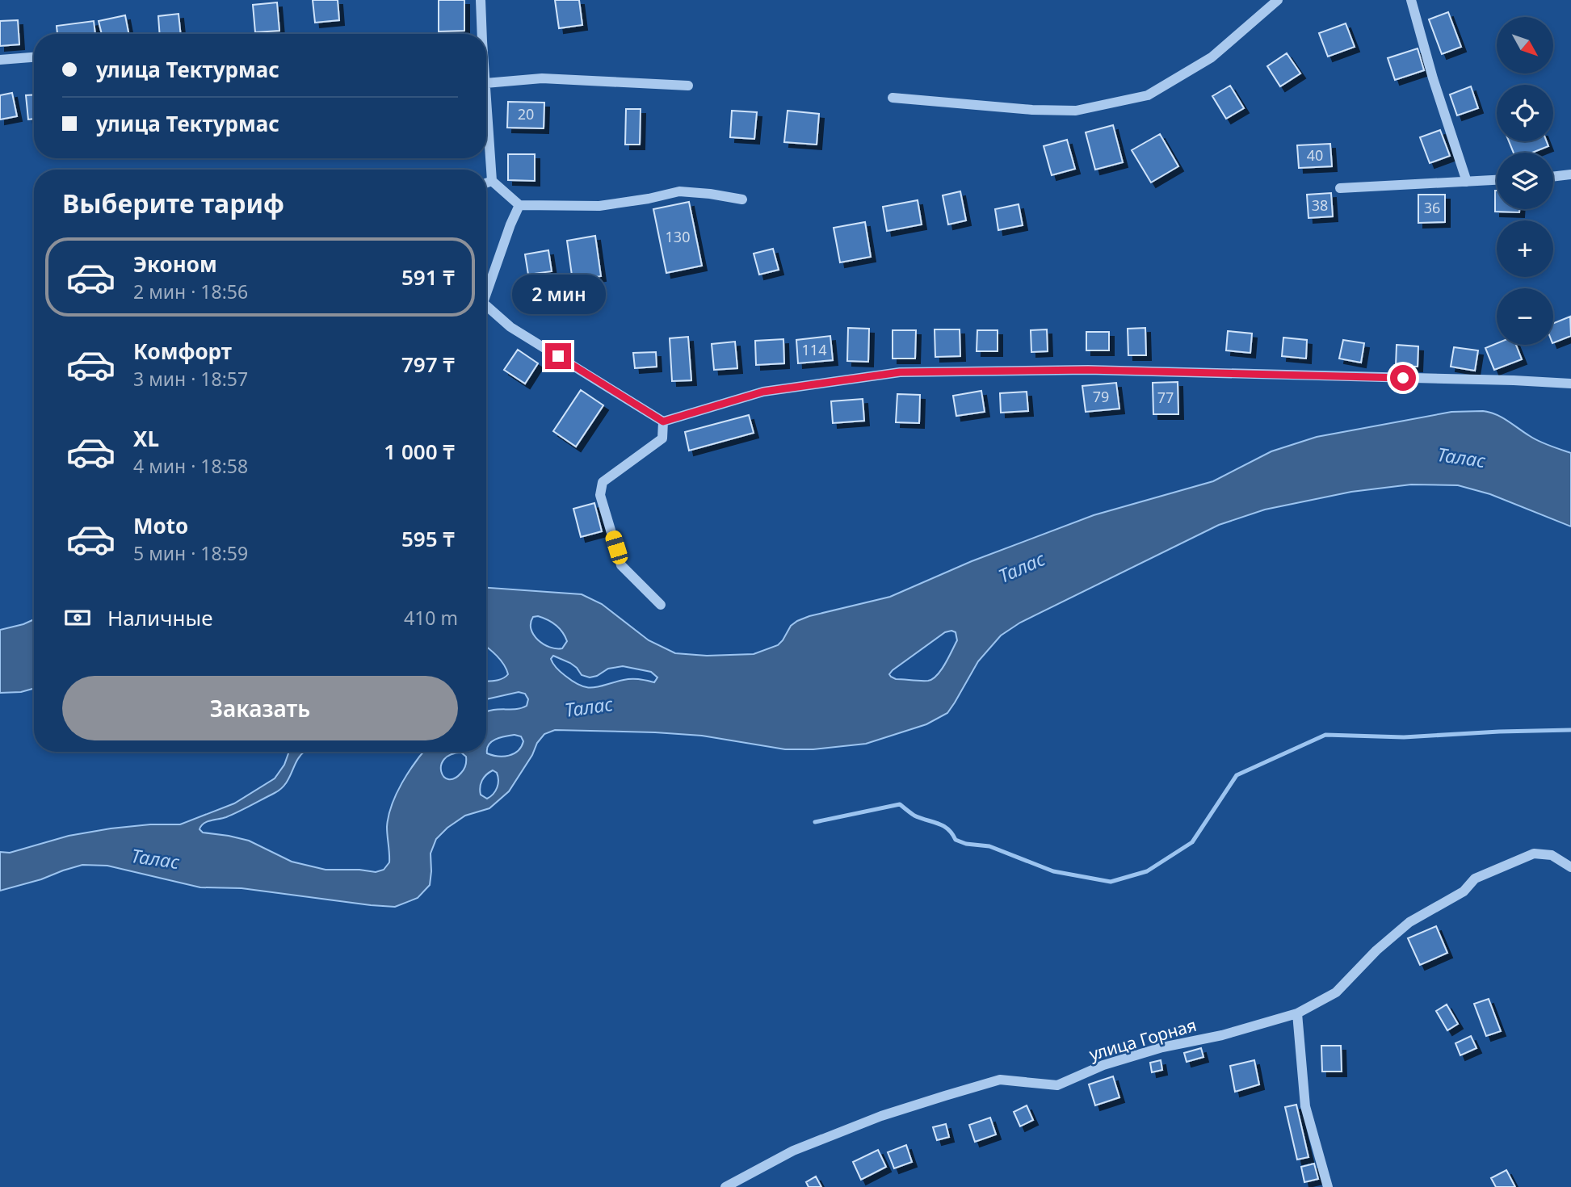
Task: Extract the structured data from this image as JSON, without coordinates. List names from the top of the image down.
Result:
{
  "streets": {
    "street": ["улица Горная"]
  },
  "water": ["Талас"],
  "house_numbers": [
    "20",
    "40",
    "38",
    "36",
    "130",
    "114",
    "79",
    "77"
  ],
  "north": "bottom right",
  "page": {
    "map_buttons": ["+", "−"],
    "banner": ["улица Тектурмас", "улица Тектурмас"],
    "heading": "Выберите тариф",
    "list": [
      {
        "name": "Эконом",
        "note": "2 мин · 18:56",
        "value": "591 ₸"
      },
      {
        "name": "Комфорт",
        "note": "3 мин · 18:57",
        "value": "797 ₸"
      },
      {
        "name": "XL",
        "note": "4 мин · 18:58",
        "value": "1 000 ₸"
      },
      {
        "name": "Moto",
        "note": "5 мин · 18:59",
        "value": "595 ₸"
      }
    ],
    "bubble": "2 мин",
    "pay": ["Наличные", "410 m"],
    "buttons": "Заказать"
  }
}
